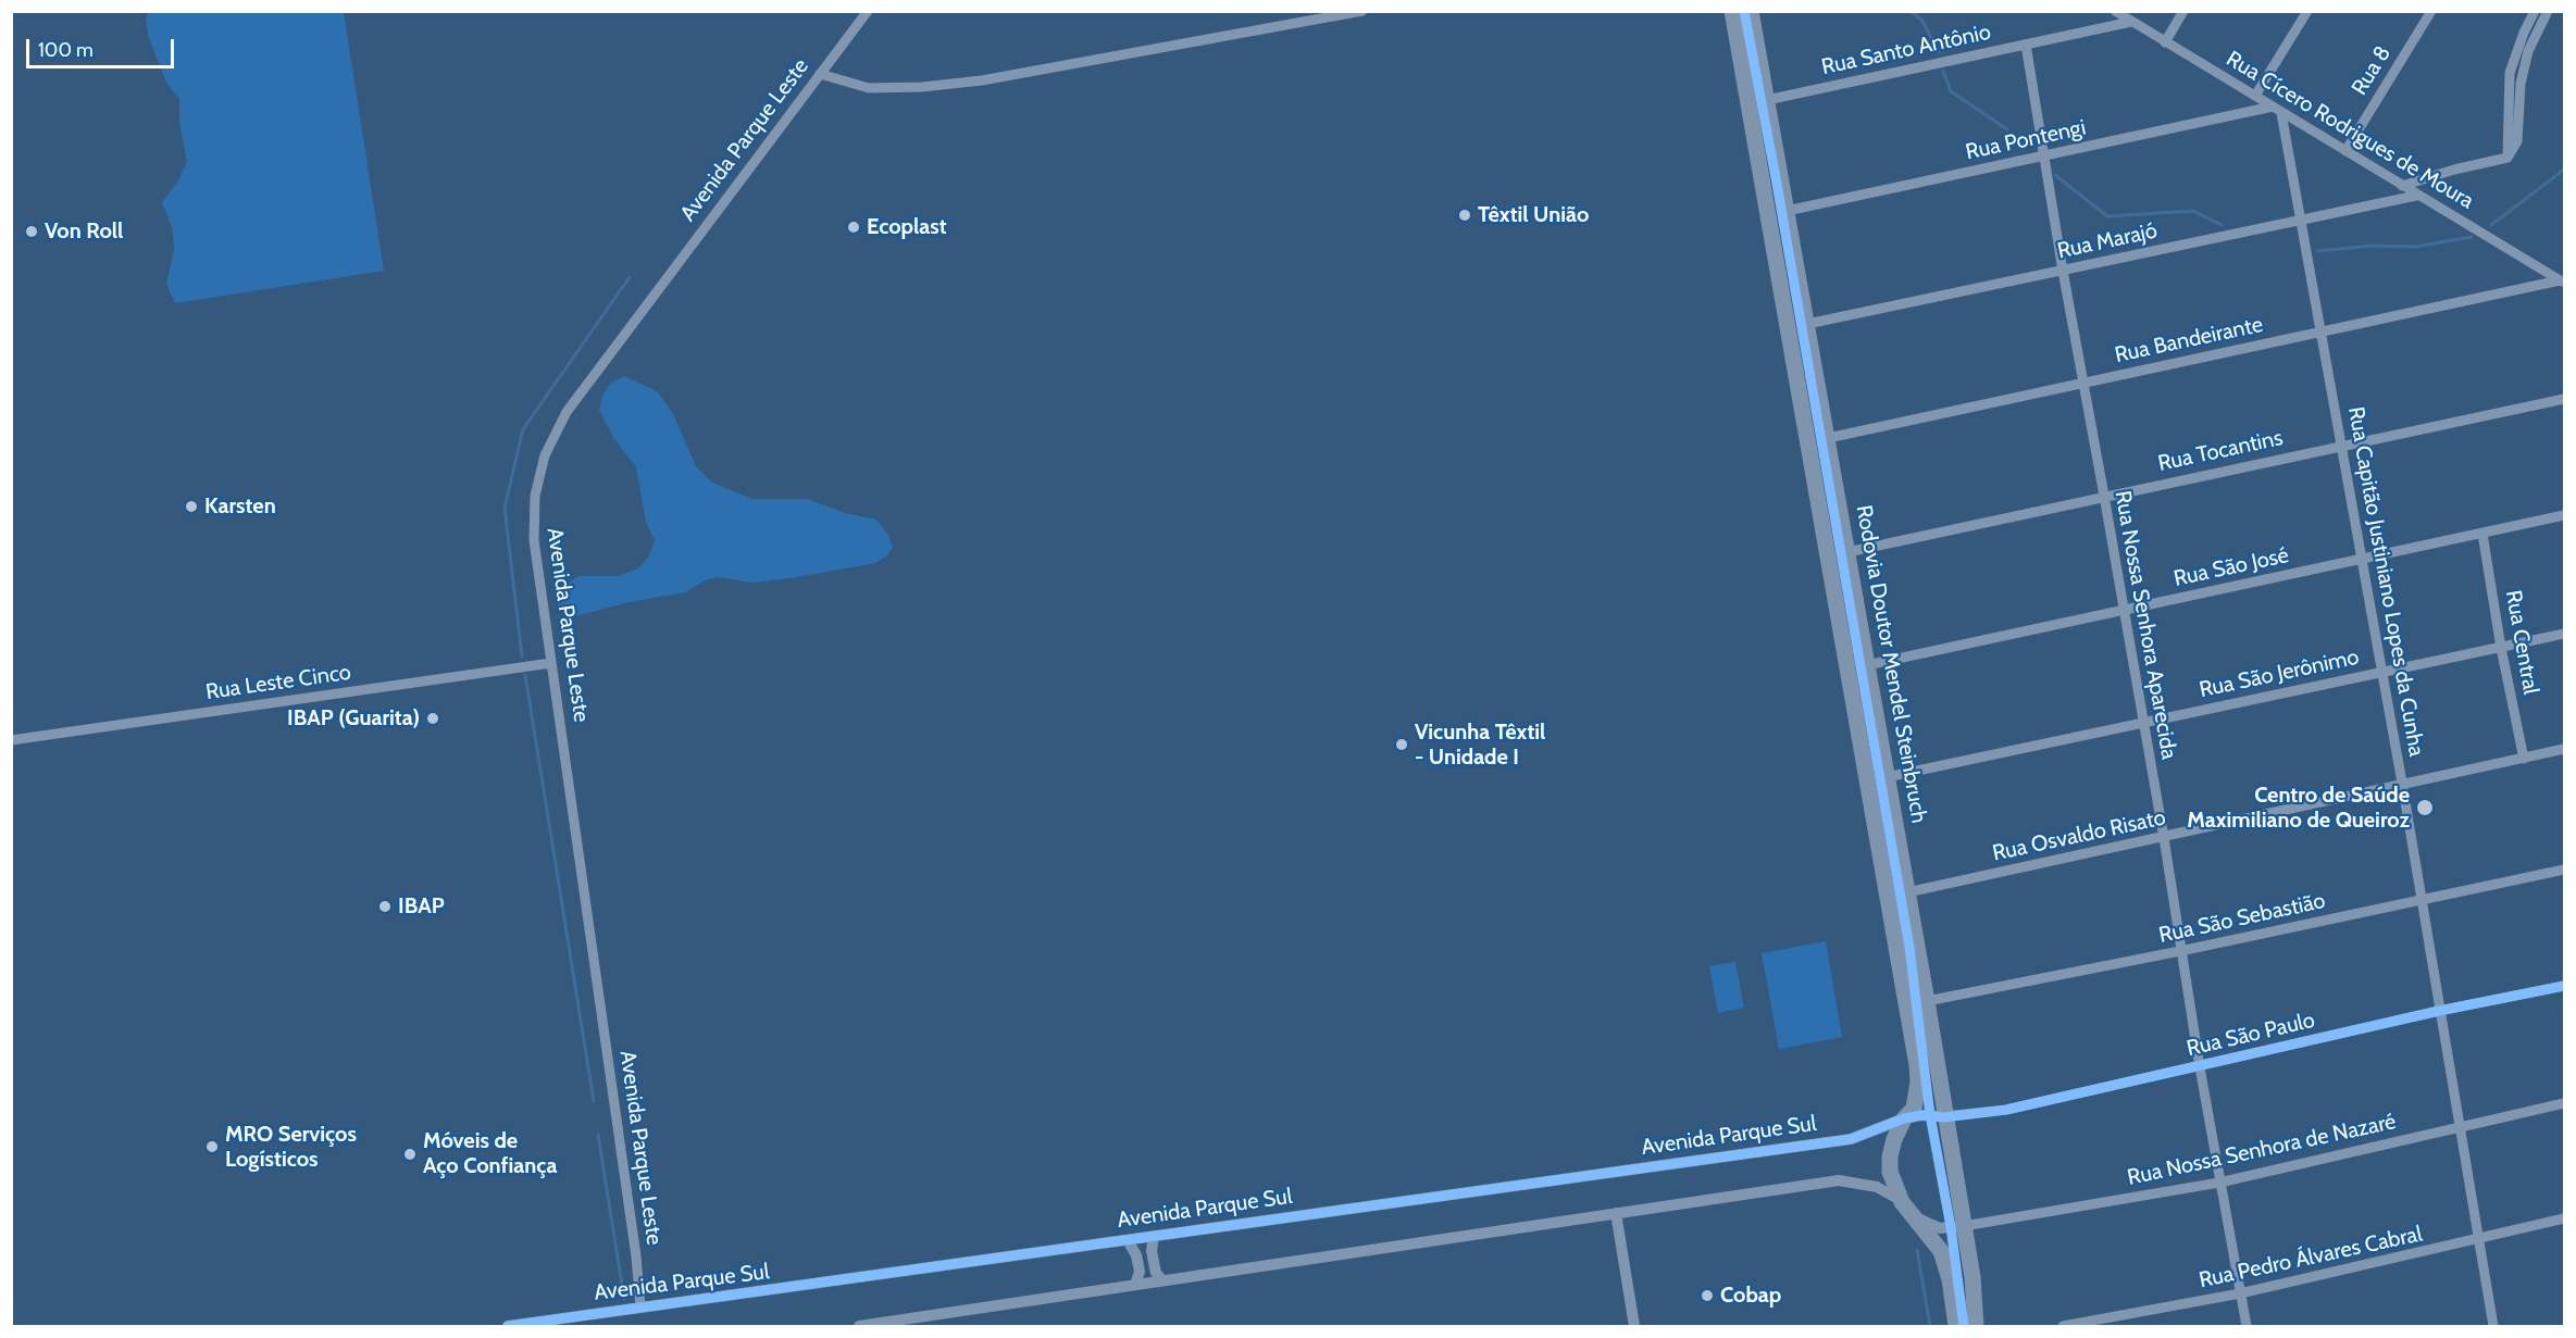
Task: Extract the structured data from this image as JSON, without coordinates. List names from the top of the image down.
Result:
{
  "streets": {
    "highway": ["Rodovia Doutor Mendel Steinbruch"],
    "street": [
      "Rua Santo Antônio",
      "Rua 8",
      "Rua Cícero Rodrigues de Moura",
      "Avenida Parque Leste",
      "Rua Pontengi",
      "Rua Marajó",
      "Rua Bandeirante",
      "Rua Tocantins",
      "Rua São José",
      "Rua Capitão Justiniano Lopes da Cunha",
      "Rua Nossa Senhora Aparecida",
      "Rua Central",
      "Rua São Jerônimo",
      "Rua Leste Cinco",
      "Rua Osvaldo Risato",
      "Rua São Sebastião",
      "Rua São Paulo",
      "Avenida Parque Sul",
      "Rua Nossa Senhora de Nazaré",
      "Rua Pedro Álvares Cabral"
    ]
  },
  "crossings": [
    ["Rua Santo Antônio", "Rua Cícero Rodrigues de Moura"],
    ["Rua Santo Antônio", "Rua Nossa Senhora Aparecida"],
    ["Rua Santo Antônio", "Rodovia Doutor Mendel Steinbruch"],
    ["Rua 8", "Rua Cícero Rodrigues de Moura"],
    ["Rua Cícero Rodrigues de Moura", "Rua Pontengi"],
    ["Rua Cícero Rodrigues de Moura", "Rua Marajó"],
    ["Rua Cícero Rodrigues de Moura", "Rua Bandeirante"],
    ["Rua Cícero Rodrigues de Moura", "Rua Capitão Justiniano Lopes da Cunha"],
    ["Avenida Parque Leste", "Rua Leste Cinco"],
    ["Avenida Parque Leste", "Avenida Parque Sul"],
    ["Rua Pontengi", "Rua Capitão Justiniano Lopes da Cunha"],
    ["Rua Pontengi", "Rua Nossa Senhora Aparecida"],
    ["Rua Pontengi", "Rodovia Doutor Mendel Steinbruch"],
    ["Rua Marajó", "Rua Capitão Justiniano Lopes da Cunha"],
    ["Rua Marajó", "Rua Nossa Senhora Aparecida"],
    ["Rua Marajó", "Rodovia Doutor Mendel Steinbruch"],
    ["Rua Bandeirante", "Rua Capitão Justiniano Lopes da Cunha"],
    ["Rua Bandeirante", "Rua Nossa Senhora Aparecida"],
    ["Rua Bandeirante", "Rodovia Doutor Mendel Steinbruch"],
    ["Rua Tocantins", "Rua Capitão Justiniano Lopes da Cunha"],
    ["Rua Tocantins", "Rua Nossa Senhora Aparecida"],
    ["Rua Tocantins", "Rodovia Doutor Mendel Steinbruch"],
    ["Rua São José", "Rua Capitão Justiniano Lopes da Cunha"],
    ["Rua São José", "Rua Nossa Senhora Aparecida"],
    ["Rua São José", "Rua Central"],
    ["Rua São José", "Rodovia Doutor Mendel Steinbruch"],
    ["Rua Capitão Justiniano Lopes da Cunha", "Rua São Jerônimo"],
    ["Rua Capitão Justiniano Lopes da Cunha", "Rua Osvaldo Risato"],
    ["Rua Capitão Justiniano Lopes da Cunha", "Rua São Sebastião"],
    ["Rua Capitão Justiniano Lopes da Cunha", "Rua São Paulo"],
    ["Rua Capitão Justiniano Lopes da Cunha", "Rua Nossa Senhora de Nazaré"],
    ["Rua Capitão Justiniano Lopes da Cunha", "Rua Pedro Álvares Cabral"],
    ["Rua Nossa Senhora Aparecida", "Rua São Jerônimo"],
    ["Rua Nossa Senhora Aparecida", "Rua Osvaldo Risato"],
    ["Rua Nossa Senhora Aparecida", "Rua São Sebastião"],
    ["Rua Nossa Senhora Aparecida", "Rua São Paulo"],
    ["Rua Nossa Senhora Aparecida", "Rua Nossa Senhora de Nazaré"],
    ["Rua Nossa Senhora Aparecida", "Rua Pedro Álvares Cabral"],
    ["Rua Central", "Rua São Jerônimo"],
    ["Rua Central", "Rua Osvaldo Risato"],
    ["Rodovia Doutor Mendel Steinbruch", "Rua São Jerônimo"],
    ["Rodovia Doutor Mendel Steinbruch", "Rua Osvaldo Risato"],
    ["Rodovia Doutor Mendel Steinbruch", "Rua São Sebastião"],
    ["Rodovia Doutor Mendel Steinbruch", "Rua São Paulo"],
    ["Rodovia Doutor Mendel Steinbruch", "Avenida Parque Sul"],
    ["Rodovia Doutor Mendel Steinbruch", "Rua Nossa Senhora de Nazaré"],
    ["Rua São Paulo", "Avenida Parque Sul"]
  ],
  "places": [
    "Têxtil União",
    "Ecoplast",
    "Von Roll",
    "Karsten",
    "IBAP (Guarita)",
    "Vicunha Têxtil - Unidade I",
    "Centro de Saúde Maximiliano de Queiroz",
    "IBAP",
    "MRO Serviços Logísticos",
    "Móveis de Aço Confiança",
    "Cobap"
  ],
  "scale_bar": "100 m"
}
